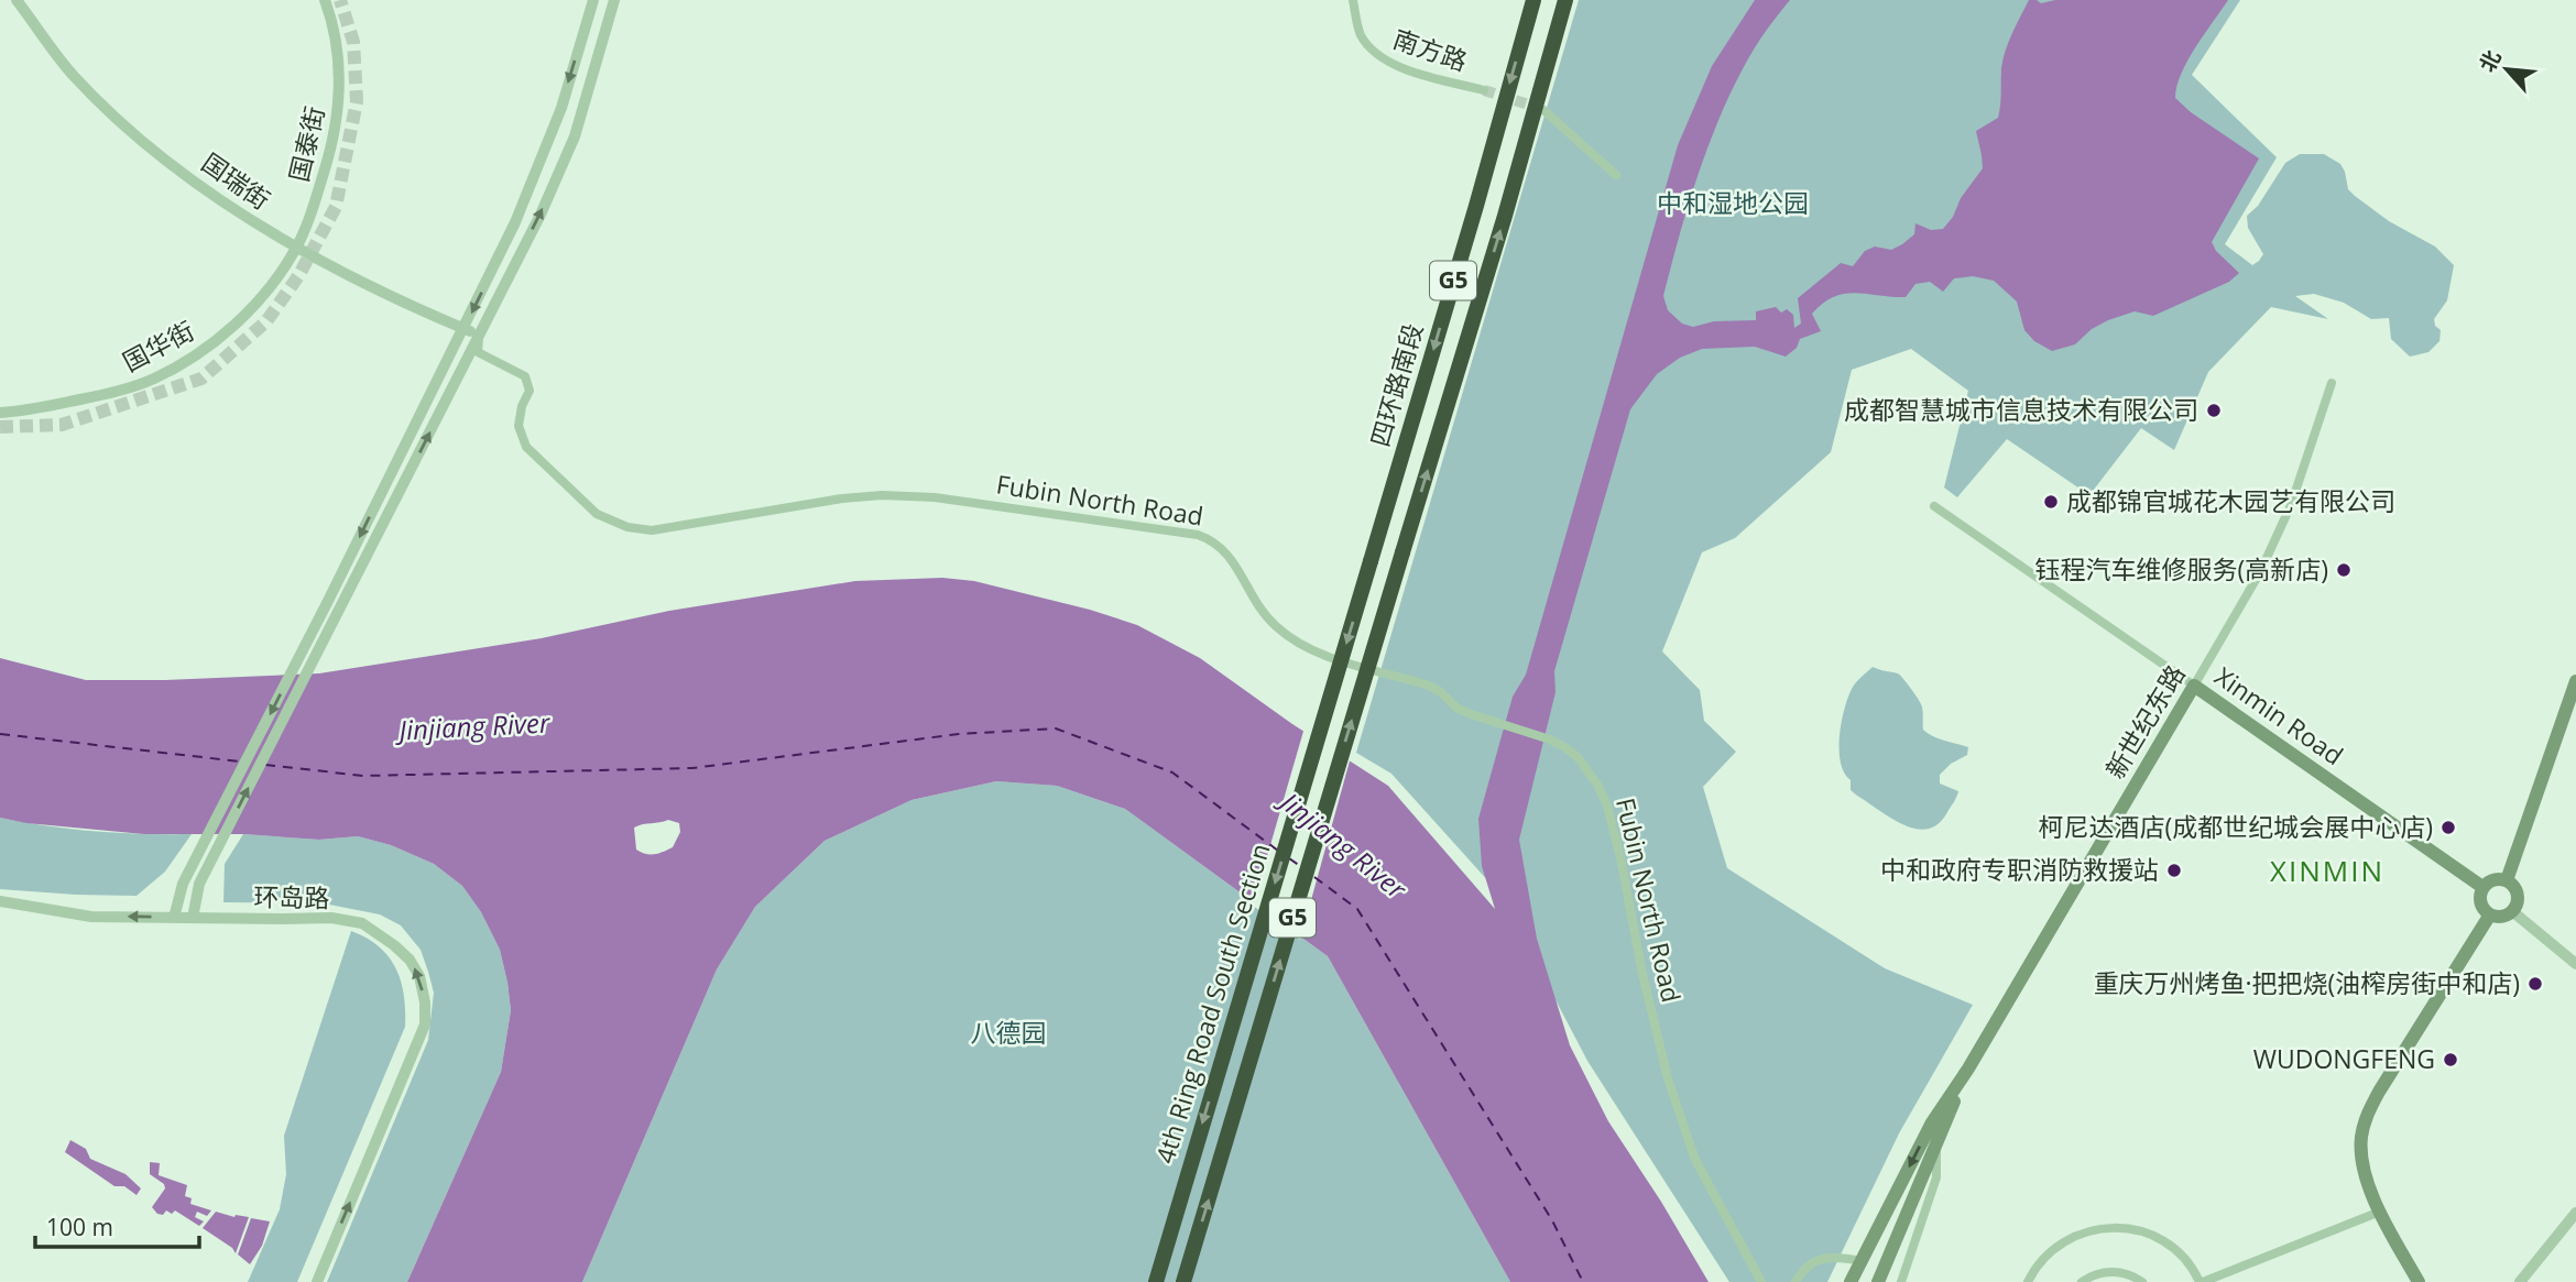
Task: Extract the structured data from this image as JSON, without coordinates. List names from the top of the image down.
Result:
{
  "streets": {
    "highway": ["G5", "四环路南段", "4th Ring Road South Section"],
    "main road": ["Xinmin Road", "新世纪东路"],
    "street": [
      "南方路",
      "国泰街",
      "国瑞街",
      "国华街",
      "Fubin North Road",
      "环岛路"
    ]
  },
  "crossings": [
    ["国泰街", "国瑞街"],
    ["国泰街", "国华街"],
    ["国瑞街", "国华街"],
    ["国瑞街", "Fubin North Road"],
    ["四环路南段", "4th Ring Road South Section"],
    ["Xinmin Road", "新世纪东路"]
  ],
  "districts": ["XINMIN"],
  "water": ["Jinjiang River"],
  "parks": ["中和湿地公园", "八德园"],
  "places": [
    "成都智慧城市信息技术有限公司",
    "成都锦官城花木园艺有限公司",
    "钰程汽车维修服务(高新店)",
    "柯尼达酒店(成都世纪城会展中心店)",
    "中和政府专职消防救援站",
    "重庆万州烤鱼·把把烧(油榨房街中和店)",
    "WUDONGFENG"
  ],
  "scale_bar": "100 m",
  "north": "top left"
}
